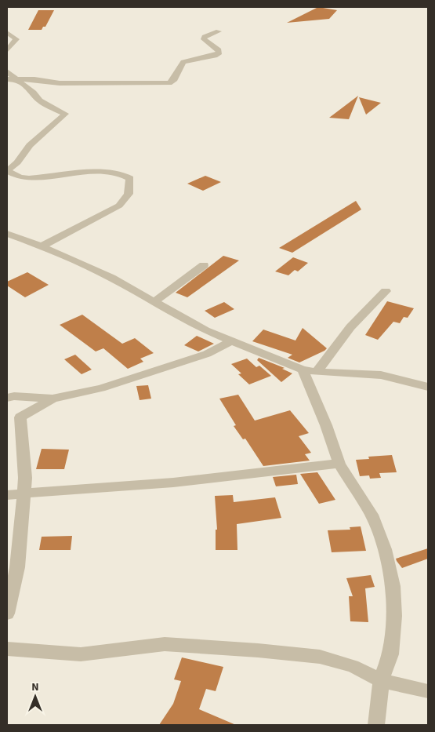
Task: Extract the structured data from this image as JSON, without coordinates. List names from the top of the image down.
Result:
{
  "north": "top"
}
